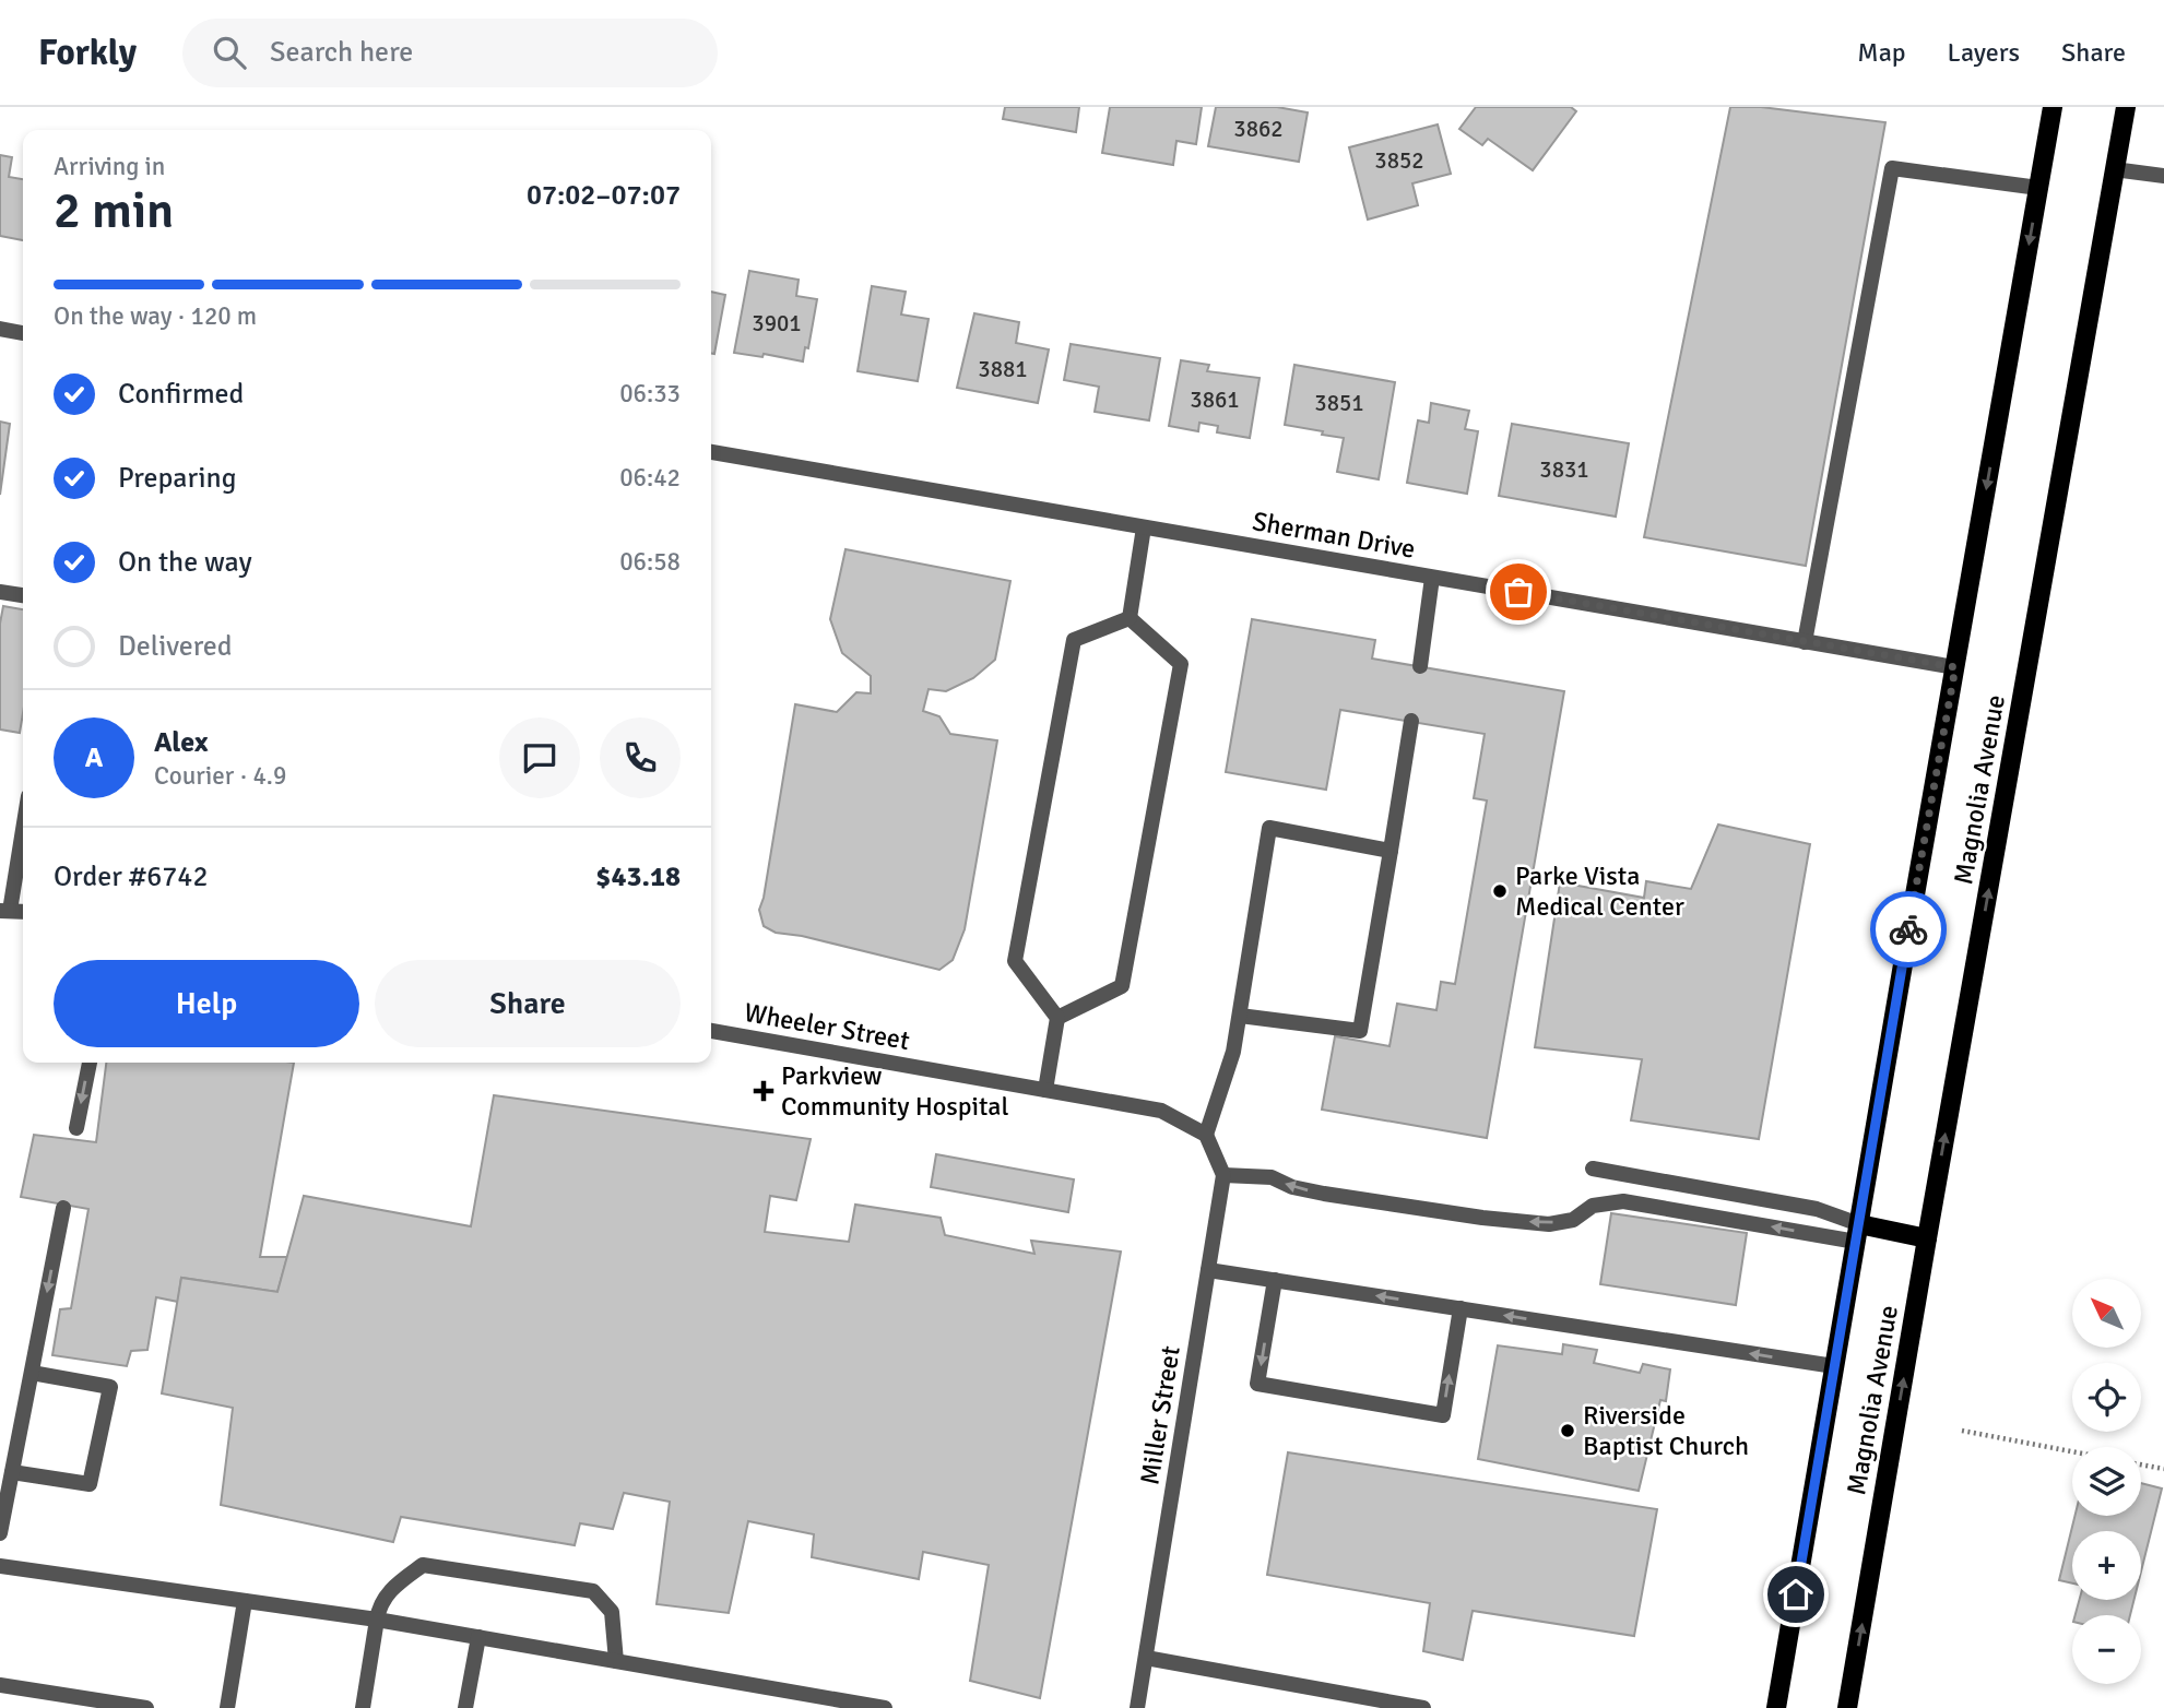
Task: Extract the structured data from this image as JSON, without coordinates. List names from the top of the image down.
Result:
{
  "streets": {
    "main road": ["Magnolia Avenue"],
    "street": ["Sherman Drive", "Wheeler Street", "Miller Street"]
  },
  "crossings": [
    ["Sherman Drive", "Magnolia Avenue"]
  ],
  "places": {
    "other": ["Parke Vista Medical Center", "Riverside Baptist Church"],
    "health": ["Parkview Community Hospital"]
  },
  "house_numbers": [
    "3862",
    "3852",
    "3901",
    "3881",
    "3861",
    "3851",
    "3831"
  ],
  "north": "top left",
  "page": {
    "header": "Forkly",
    "search": "Search here",
    "nav": ["Map", "Layers", "Share"],
    "heading": ["2 min", "Arriving in", "07:02–07:07"],
    "panel": [
      "Alex",
      "Courier · 4.9",
      "Order #6742",
      "$43.18"
    ],
    "bar": "On the way · 120 m",
    "list": [
      ["Confirmed", "06:33"],
      ["Preparing", "06:42"],
      ["On the way", "06:58"],
      "Delivered"
    ],
    "round": "A",
    "buttons": ["Help", "Share"],
    "map_buttons": ["+", "−"]
  }
}
